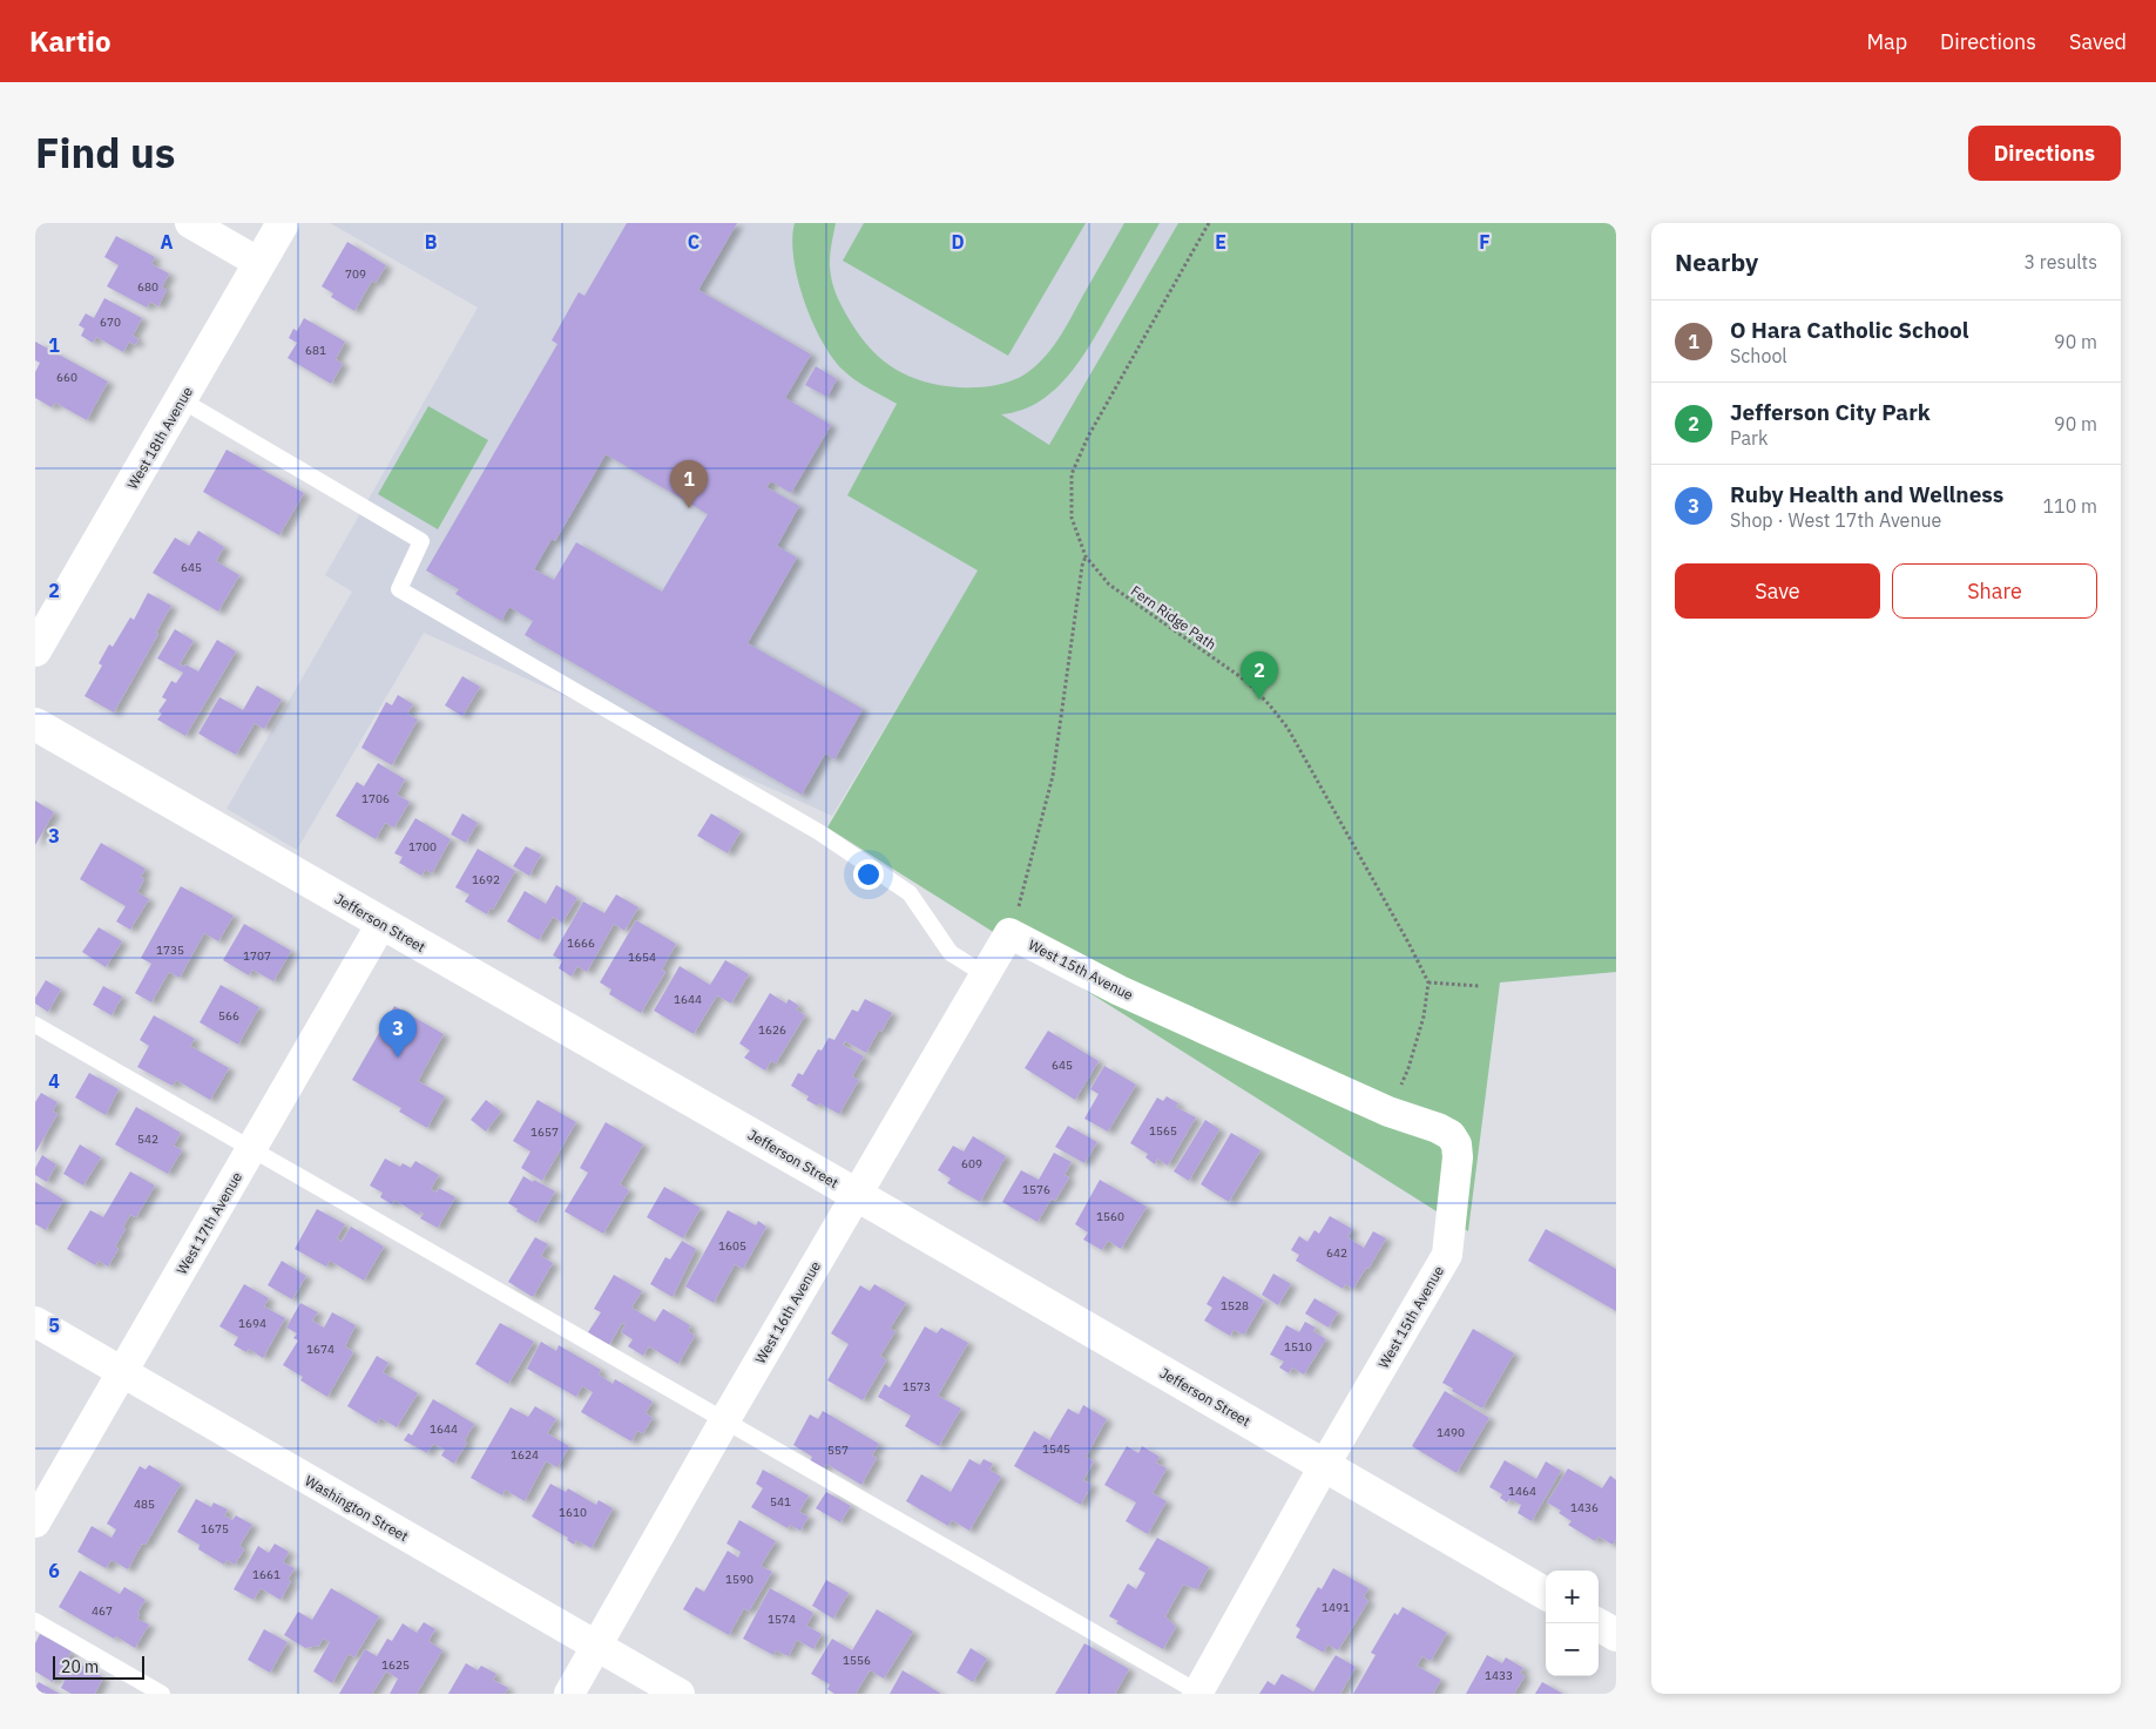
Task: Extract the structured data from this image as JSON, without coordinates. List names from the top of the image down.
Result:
{
  "streets": {
    "street": [
      "West 18th Avenue",
      "Jefferson Street",
      "West 15th Avenue",
      "West 17th Avenue",
      "West 16th Avenue",
      "Washington Street"
    ],
    "path": ["Fern Ridge Path"]
  },
  "crossings": [
    ["Jefferson Street", "West 15th Avenue"],
    ["Jefferson Street", "West 17th Avenue"],
    ["Jefferson Street", "West 16th Avenue"],
    ["West 15th Avenue", "West 16th Avenue"],
    ["West 17th Avenue", "Washington Street"],
    ["West 16th Avenue", "Washington Street"]
  ],
  "house_numbers": [
    "709",
    "680",
    "670",
    "681",
    "660",
    "645",
    "1706",
    "1700",
    "1692",
    "1666",
    "1735",
    "1707",
    "1654",
    "1644",
    "566",
    "1626",
    "645",
    "1565",
    "1657",
    "542",
    "609",
    "1576",
    "1560",
    "1605",
    "642",
    "1528",
    "1694",
    "1510",
    "1674",
    "1573",
    "1644",
    "1490",
    "1545",
    "557",
    "1624",
    "1464",
    "541",
    "485",
    "1436",
    "1610",
    "1675",
    "1661",
    "1590",
    "1491",
    "467",
    "1574",
    "1556",
    "1625",
    "1433"
  ],
  "scale_bar": "20 m",
  "page": {
    "header": "Kartio",
    "nav": ["Map", "Directions", "Saved"],
    "title": "Find us",
    "buttons": [
      "Directions",
      ["Save", "Share"]
    ],
    "heading": ["Nearby", "3 results"],
    "list": [
      {
        "mark": "1",
        "name": "O Hara Catholic School",
        "note": "School",
        "value": "90 m"
      },
      {
        "mark": "2",
        "name": "Jefferson City Park",
        "note": "Park",
        "value": "90 m"
      },
      {
        "mark": "3",
        "name": "Ruby Health and Wellness",
        "note": "Shop · West 17th Avenue",
        "value": "110 m"
      }
    ],
    "pins": ["1", "2", "3"],
    "map_buttons": ["+", "−"],
    "scale": "20 m"
  },
  "grid": {
    "columns": [
      "A",
      "B",
      "C",
      "D",
      "E",
      "F"
    ],
    "rows": [
      "1",
      "2",
      "3",
      "4",
      "5",
      "6"
    ]
  }
}
